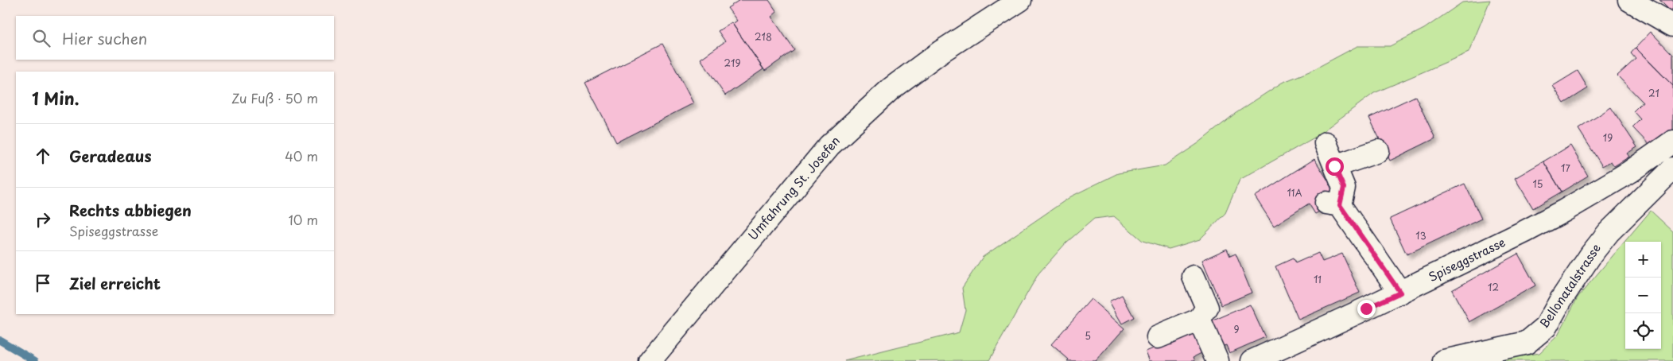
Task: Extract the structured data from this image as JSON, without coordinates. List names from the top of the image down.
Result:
{
  "streets": {
    "street": ["Umfahrung St. Josefen", "Spiseggstrasse", "Bellonatalstrasse"]
  },
  "house_numbers": [
    "218",
    "219",
    "21",
    "19",
    "17",
    "15",
    "11A",
    "13",
    "11",
    "12",
    "9",
    "5"
  ],
  "page": {
    "search": "Hier suchen",
    "heading": ["1 Min.", "Zu Fuß · 50 m"],
    "list": [
      ["Geradeaus", "40 m"],
      ["Rechts abbiegen", "Spiseggstrasse", "10 m"],
      "Ziel erreicht"
    ],
    "map_buttons": ["+", "−"]
  }
}
